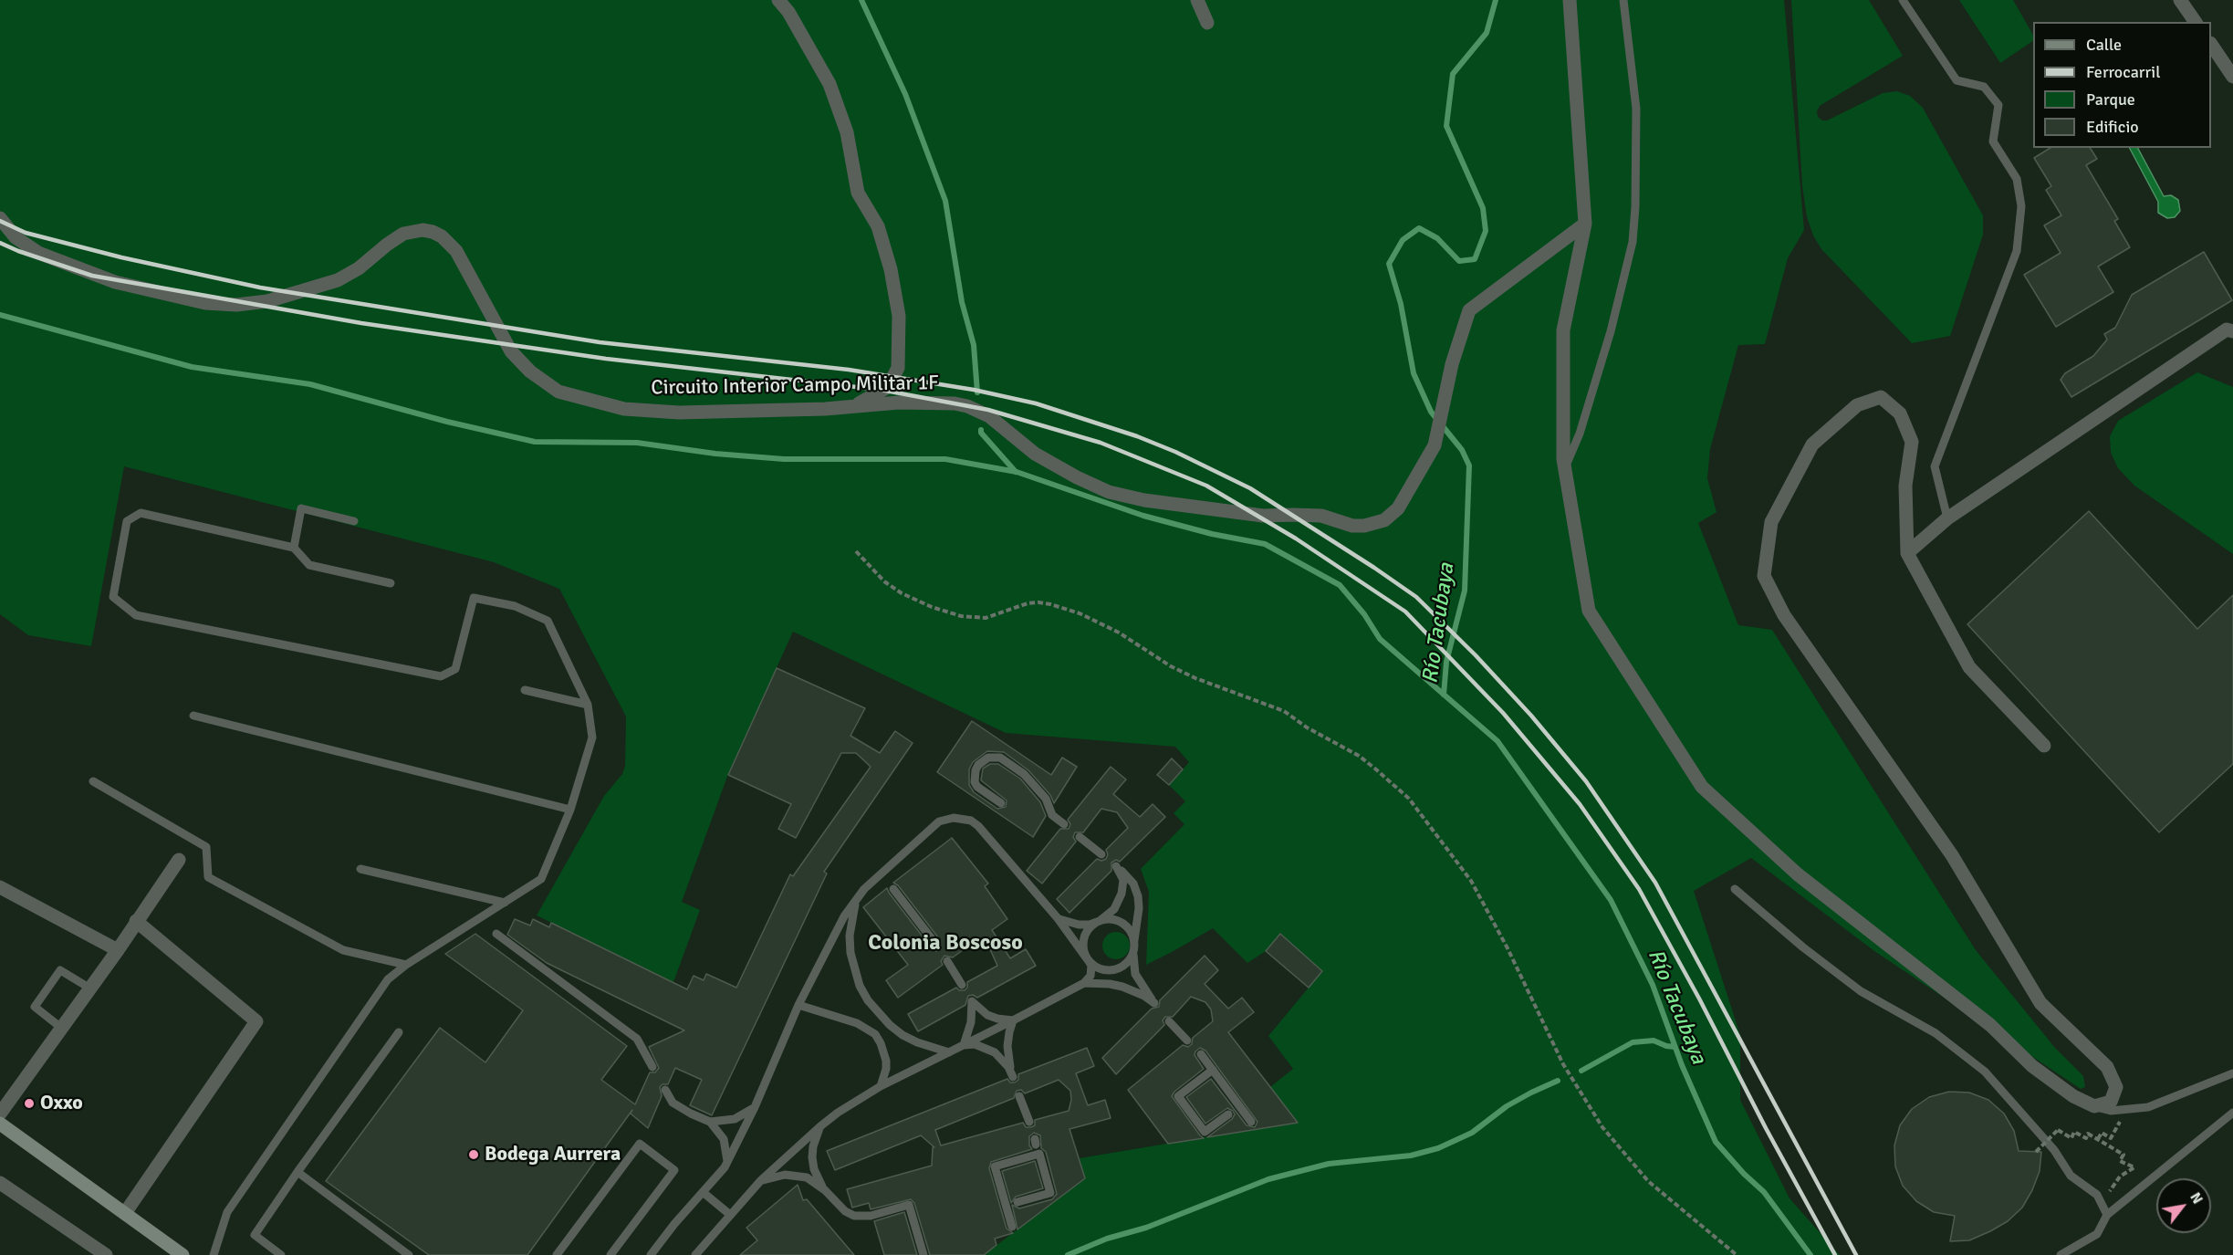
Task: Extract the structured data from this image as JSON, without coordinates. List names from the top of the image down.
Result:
{
  "streets": {
    "street": ["Circuito Interior Campo Militar 1F"]
  },
  "districts": ["Colonia Boscoso"],
  "water": ["Río Tacubaya"],
  "places": ["Oxxo", "Bodega Aurrera"],
  "legend": [
    "Calle",
    "Ferrocarril",
    "Parque",
    "Edificio"
  ],
  "north": "top right"
}
